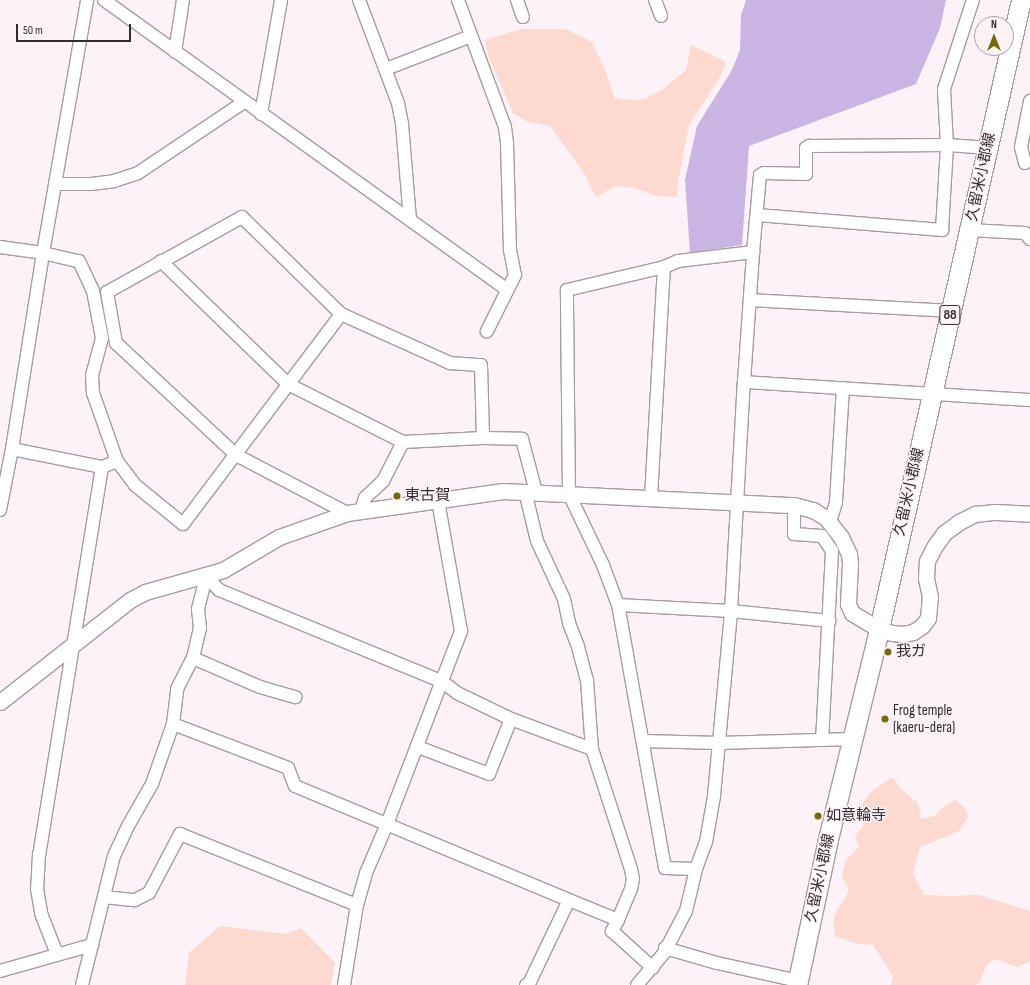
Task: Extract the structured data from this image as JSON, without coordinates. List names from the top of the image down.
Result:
{
  "streets": {
    "main road": ["久留米小郡線", "88"]
  },
  "places": [
    "東古賀",
    "我ガ",
    "Frog temple (kaeru-dera)",
    "如意輪寺"
  ],
  "scale_bar": "50 m",
  "north": "top"
}
